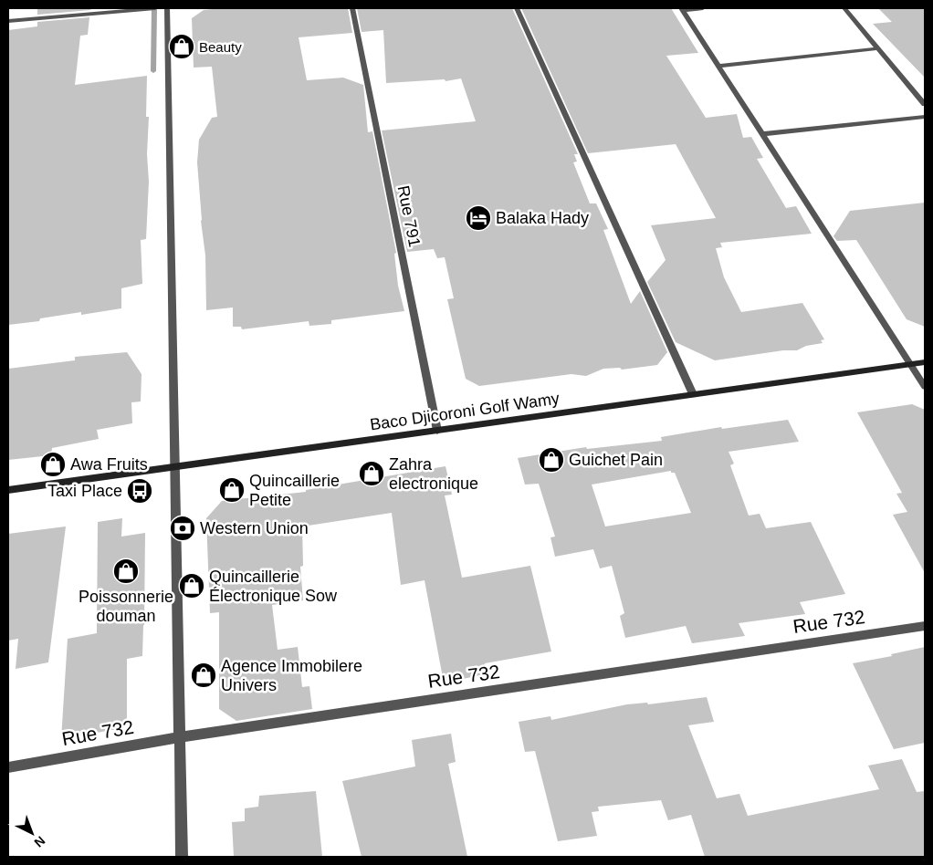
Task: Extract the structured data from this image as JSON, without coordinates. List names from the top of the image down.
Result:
{
  "streets": {
    "street": ["Rue 791", "Baco Djicoroni Golf Wamy", "Rue 732"]
  },
  "crossings": [
    ["Rue 791", "Baco Djicoroni Golf Wamy"]
  ],
  "places": {
    "shop": [
      "Beauty",
      "Guichet Pain",
      "Awa Fruits",
      "Zahra electronique",
      "Quincaillerie Petite",
      "Poissonnerie douman",
      "Quincaillerie Électronique Sow",
      "Agence Immobilere Univers"
    ],
    "hotel": ["Balaka Hady"],
    "bus stop": ["Taxi Place"],
    "bank": ["Western Union"]
  },
  "north": "bottom right"
}
